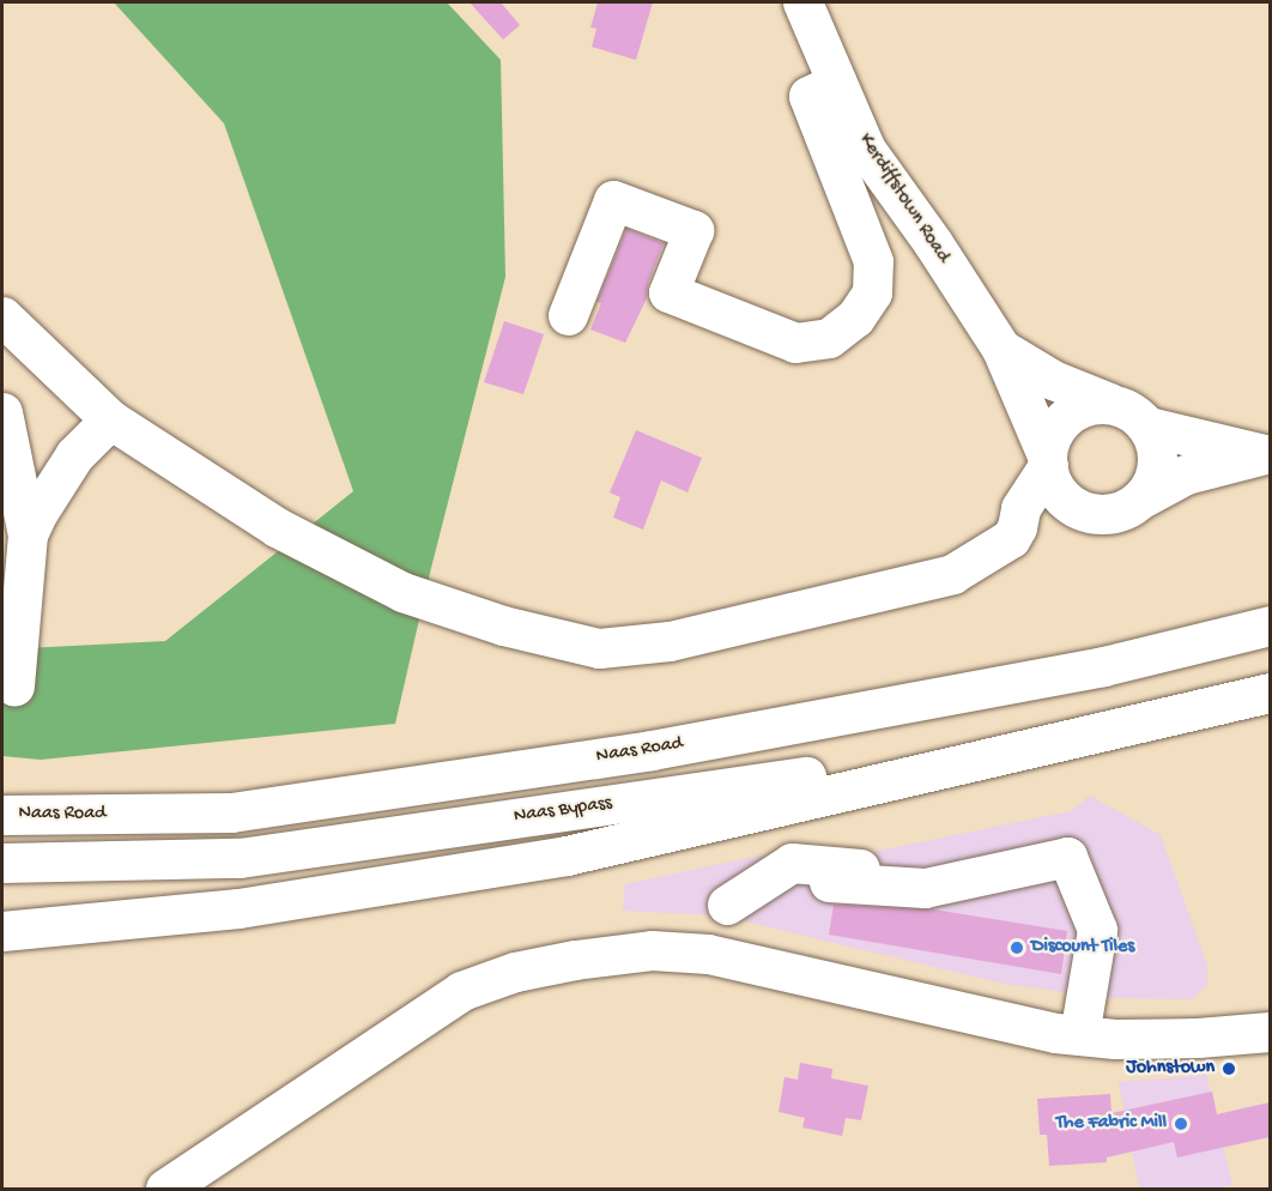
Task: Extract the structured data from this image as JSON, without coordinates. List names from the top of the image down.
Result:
{
  "streets": {
    "main road": ["Kerdiffstown Road", "Naas Road", "Naas Bypass"]
  },
  "places": ["Discount Tiles", "Johnstown", "The Fabric Mill"]
}
